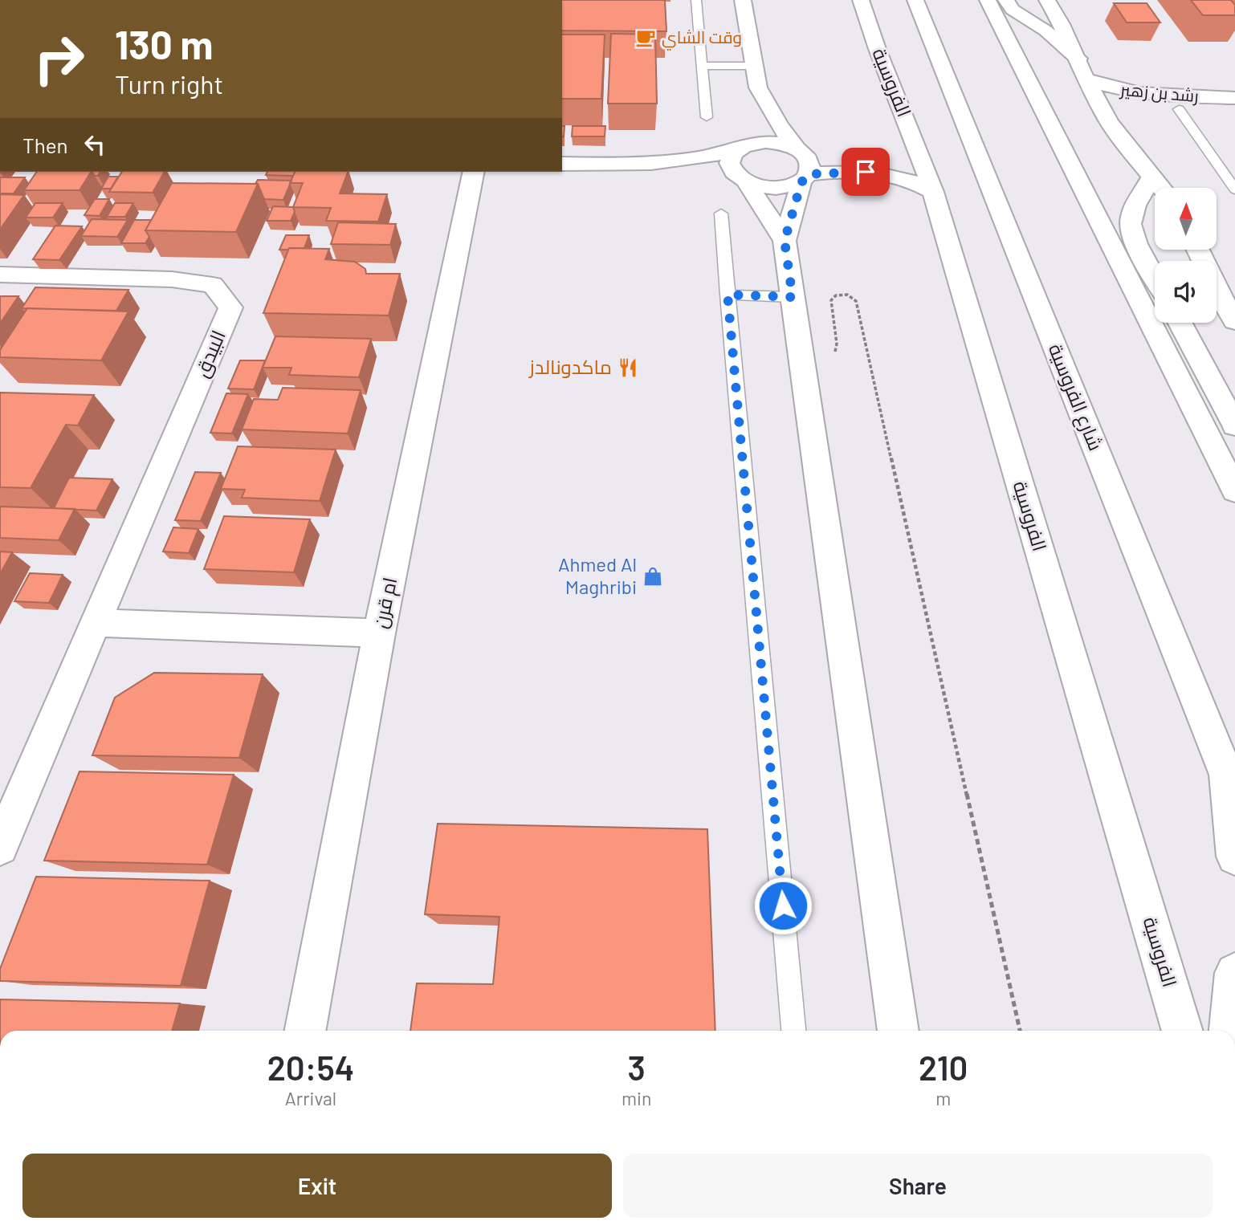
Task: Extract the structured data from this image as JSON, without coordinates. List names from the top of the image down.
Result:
{
  "streets": {
    "main road": [
      "الفروسية",
      "رشد بن زهير",
      "البيدق",
      "شارع الفروسية",
      "ام قرن"
    ]
  },
  "places": {
    "cafe": ["وقت الشاي"],
    "restaurant": ["ماكدونالدز"],
    "shop": ["Ahmed Al Maghribi"]
  },
  "north": "top",
  "page": {
    "turn": ["130 m", "Turn right"],
    "then": "Then",
    "eta": [
      "20:54",
      "Arrival",
      "3",
      "min",
      "210",
      "m"
    ],
    "buttons": ["Exit", "Share"]
  }
}
